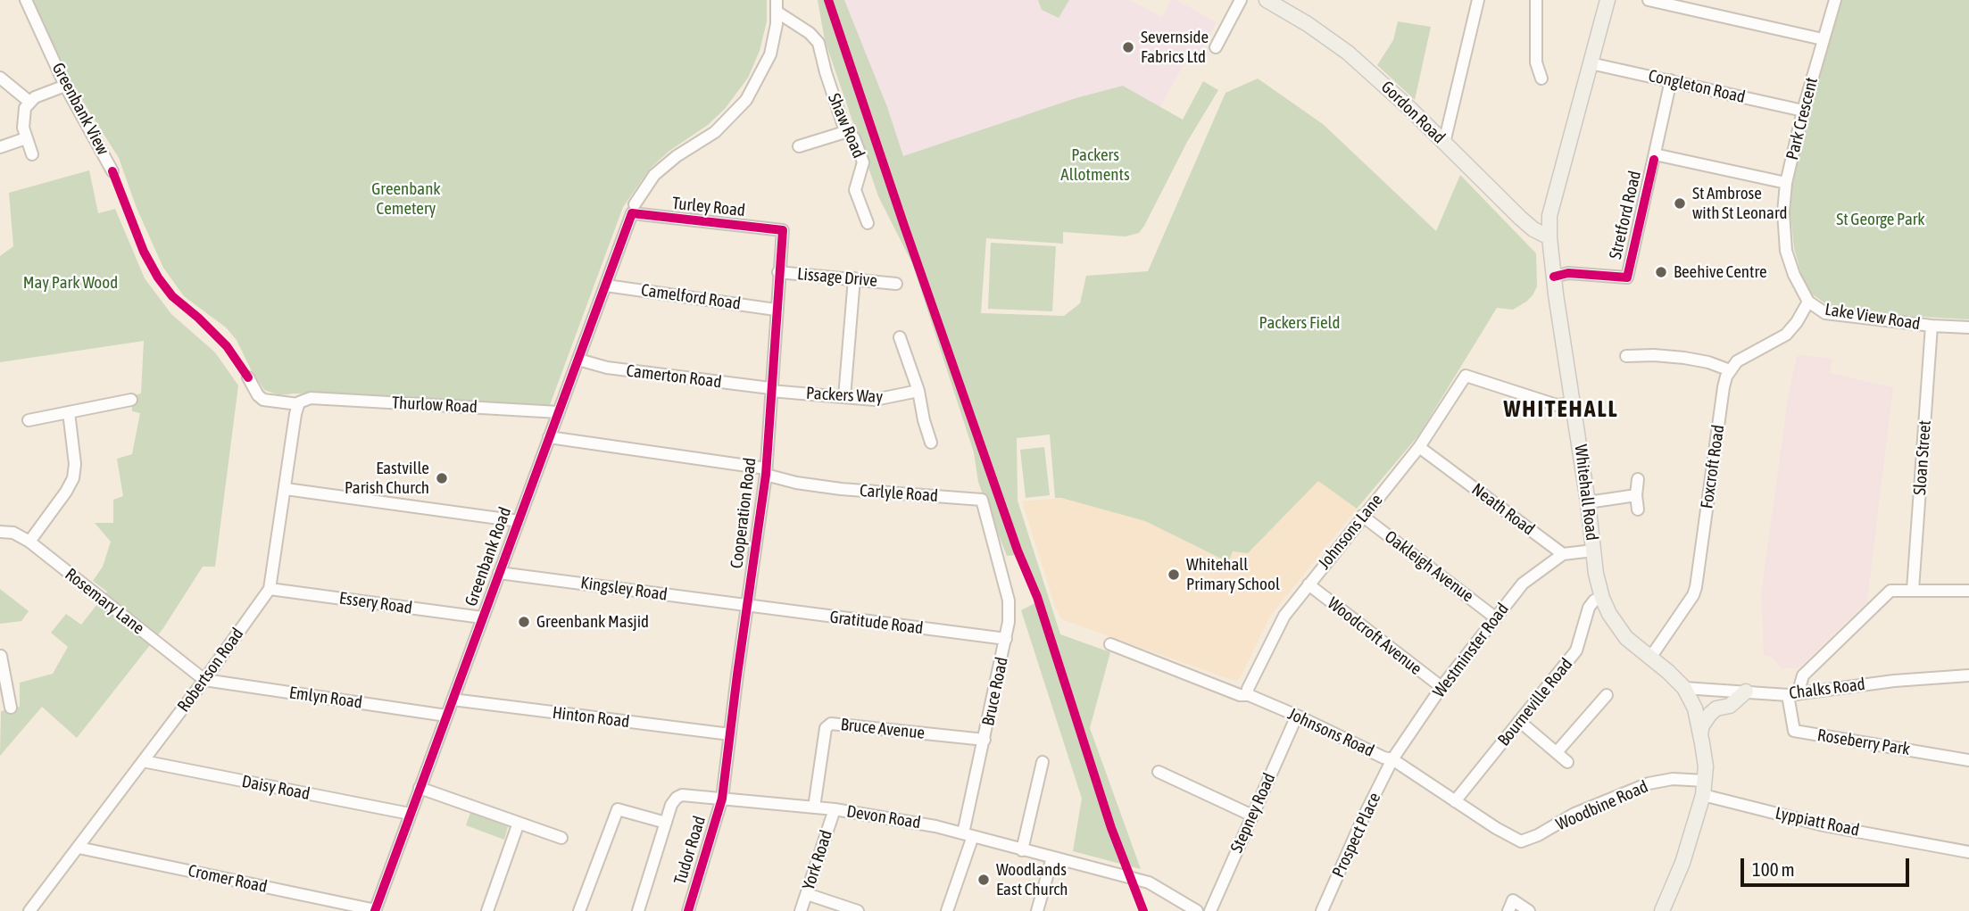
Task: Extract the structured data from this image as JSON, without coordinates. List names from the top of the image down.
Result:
{
  "streets": {
    "main road": ["Gordon Road", "Whitehall Road"],
    "street": [
      "Congleton Road",
      "Greenbank View",
      "Park Crescent",
      "Shaw Road",
      "Turley Road",
      "Stretford Road",
      "Lissage Drive",
      "Camelford Road",
      "Lake View Road",
      "Camerton Road",
      "Packers Way",
      "Thurlow Road",
      "Sloan Street",
      "Foxcroft Road",
      "Carlyle Road",
      "Neath Road",
      "Cooperation Road",
      "Johnsons Lane",
      "Greenbank Road",
      "Oakleigh Avenue",
      "Kingsley Road",
      "Rosemary Lane",
      "Essery Road",
      "Gratitude Road",
      "Woodcroft Avenue",
      "Westminster Road",
      "Robertson Road",
      "Chalks Road",
      "Bruce Road",
      "Emlyn Road",
      "Bourneville Road",
      "Hinton Road",
      "Bruce Avenue",
      "Johnsons Road",
      "Roseberry Park",
      "Daisy Road",
      "Woodbine Road",
      "Stepney Road",
      "Devon Road",
      "Lyppiatt Road",
      "Prospect Place",
      "Tudor Road",
      "York Road",
      "Cromer Road"
    ]
  },
  "crossings": [
    ["Congleton Road", "Park Crescent"],
    ["Congleton Road", "Stretford Road"],
    ["Congleton Road", "Whitehall Road"],
    ["Gordon Road", "Whitehall Road"],
    ["Park Crescent", "Lake View Road"],
    ["Shaw Road", "Greenbank Road"],
    ["Turley Road", "Cooperation Road"],
    ["Turley Road", "Greenbank Road"],
    ["Stretford Road", "Whitehall Road"],
    ["Lissage Drive", "Cooperation Road"],
    ["Camelford Road", "Cooperation Road"],
    ["Camelford Road", "Greenbank Road"],
    ["Lake View Road", "Sloan Street"],
    ["Camerton Road", "Packers Way"],
    ["Camerton Road", "Cooperation Road"],
    ["Camerton Road", "Greenbank Road"],
    ["Packers Way", "Cooperation Road"],
    ["Thurlow Road", "Greenbank Road"],
    ["Thurlow Road", "Robertson Road"],
    ["Foxcroft Road", "Whitehall Road"],
    ["Whitehall Road", "Johnsons Lane"],
    ["Whitehall Road", "Chalks Road"],
    ["Whitehall Road", "Bourneville Road"],
    ["Whitehall Road", "Woodbine Road"],
    ["Whitehall Road", "Lyppiatt Road"],
    ["Carlyle Road", "Cooperation Road"],
    ["Carlyle Road", "Greenbank Road"],
    ["Carlyle Road", "Bruce Road"],
    ["Neath Road", "Johnsons Lane"],
    ["Neath Road", "Westminster Road"],
    ["Cooperation Road", "Kingsley Road"],
    ["Cooperation Road", "Gratitude Road"],
    ["Cooperation Road", "Hinton Road"],
    ["Cooperation Road", "Devon Road"],
    ["Cooperation Road", "Tudor Road"],
    ["Johnsons Lane", "Oakleigh Avenue"],
    ["Johnsons Lane", "Woodcroft Avenue"],
    ["Johnsons Lane", "Johnsons Road"],
    ["Greenbank Road", "Kingsley Road"],
    ["Greenbank Road", "Essery Road"],
    ["Greenbank Road", "Emlyn Road"],
    ["Greenbank Road", "Hinton Road"],
    ["Greenbank Road", "Daisy Road"],
    ["Greenbank Road", "Cromer Road"],
    ["Oakleigh Avenue", "Westminster Road"],
    ["Kingsley Road", "Gratitude Road"],
    ["Rosemary Lane", "Robertson Road"],
    ["Rosemary Lane", "Emlyn Road"],
    ["Essery Road", "Robertson Road"],
    ["Gratitude Road", "Bruce Road"],
    ["Woodcroft Avenue", "Westminster Road"],
    ["Westminster Road", "Johnsons Road"],
    ["Westminster Road", "Prospect Place"],
    ["Robertson Road", "Emlyn Road"],
    ["Robertson Road", "Daisy Road"],
    ["Robertson Road", "Cromer Road"],
    ["Chalks Road", "Roseberry Park"],
    ["Bruce Road", "Bruce Avenue"],
    ["Bruce Road", "Devon Road"],
    ["Bourneville Road", "Johnsons Road"],
    ["Bruce Avenue", "Devon Road"],
    ["Johnsons Road", "Woodbine Road"],
    ["Johnsons Road", "Stepney Road"],
    ["Johnsons Road", "Prospect Place"],
    ["Woodbine Road", "Lyppiatt Road"],
    ["Devon Road", "Tudor Road"],
    ["Devon Road", "York Road"]
  ],
  "districts": ["WHITEHALL"],
  "parks": [
    "Packers Allotments",
    "Greenbank Cemetery",
    "St George Park",
    "May Park Wood",
    "Packers Field"
  ],
  "places": [
    "Severnside Fabrics Ltd",
    "St Ambrose with St Leonard",
    "Beehive Centre",
    "Eastville Parish Church",
    "Whitehall Primary School",
    "Greenbank Masjid",
    "Woodlands East Church"
  ],
  "scale_bar": "100 m"
}
